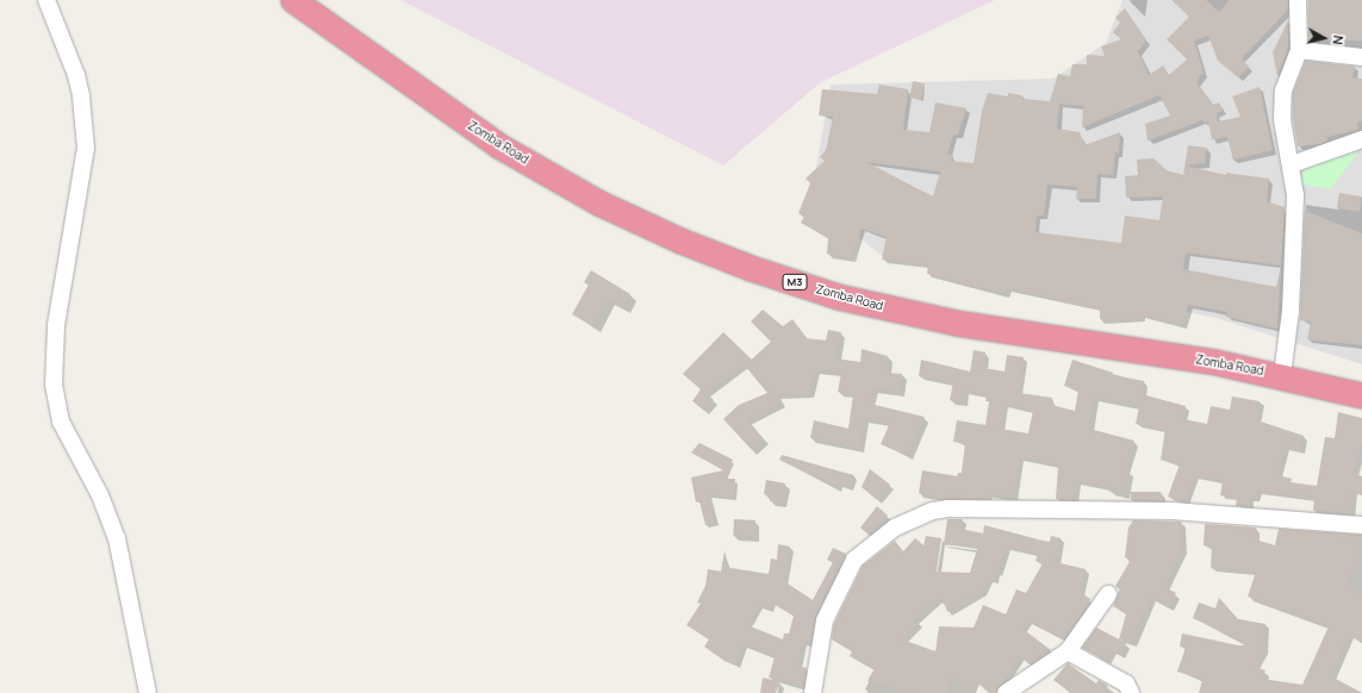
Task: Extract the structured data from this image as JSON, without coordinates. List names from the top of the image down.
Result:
{
  "streets": {
    "highway": ["Zomba Road", "M3"]
  },
  "north": "right"
}
